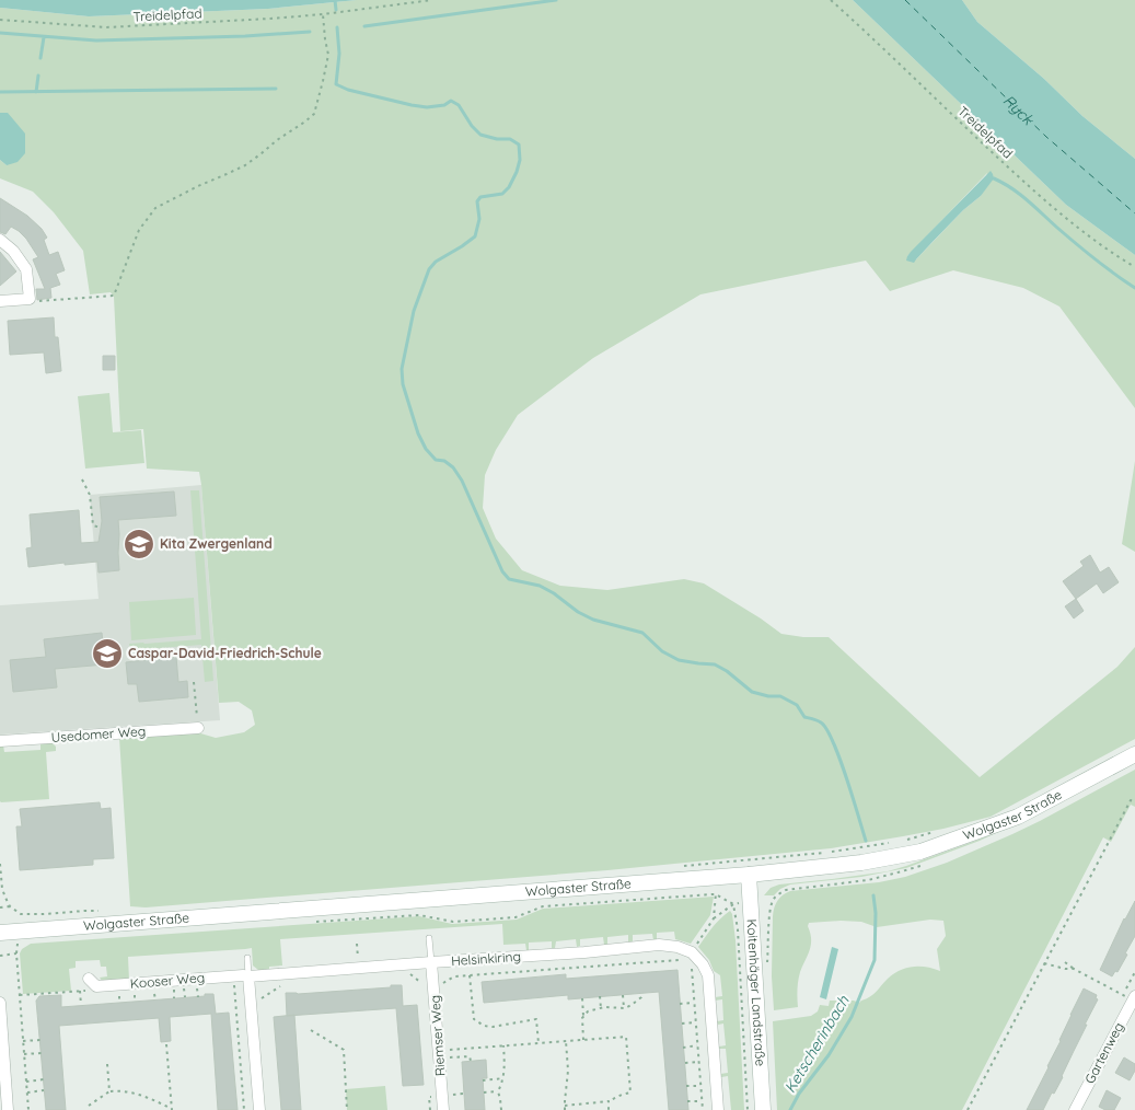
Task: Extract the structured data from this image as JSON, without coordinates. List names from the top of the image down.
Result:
{
  "streets": {
    "main road": ["Wolgaster Straße", "Koitenhäger Landstraße"],
    "street": [
      "Usedomer Weg",
      "Helsinkiring",
      "Kooser Weg",
      "Riemser Weg",
      "Gartenweg"
    ],
    "path": ["Treidelpfad"]
  },
  "crossings": [
    ["Wolgaster Straße", "Koitenhäger Landstraße"],
    ["Helsinkiring", "Kooser Weg"],
    ["Helsinkiring", "Riemser Weg"]
  ],
  "water": ["Ryck", "Ketscherinbach"],
  "places": {
    "school or university": ["Kita Zwergenland", "Caspar-David-Friedrich-Schule"]
  }
}
